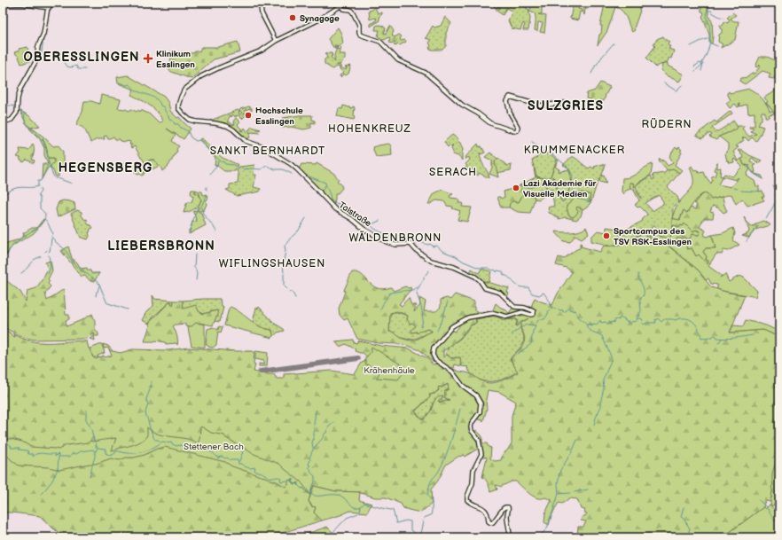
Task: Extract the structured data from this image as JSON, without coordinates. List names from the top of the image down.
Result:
{
  "streets": {
    "main road": ["Talstraße"]
  },
  "districts": [
    "OBERESSLINGEN",
    "SULZGRIES",
    "RÜDERN",
    "HOHENKREUZ",
    "KRUMMENACKER",
    "SANKT BERNHARDT",
    "HEGENSBERG",
    "SERACH",
    "WÄLDENBRONN",
    "LIEBERSBRONN",
    "WIFLINGSHAUSEN"
  ],
  "parks": ["Krähenhäule", "Stettener Bach"],
  "places": {
    "other": [
      "Synagoge",
      "Hochschule Esslingen",
      "Lazi Akademie für Visuelle Medien",
      "Sportcampus des TSV RSK-Esslingen"
    ],
    "health": ["Klinikum Esslingen"]
  }
}
